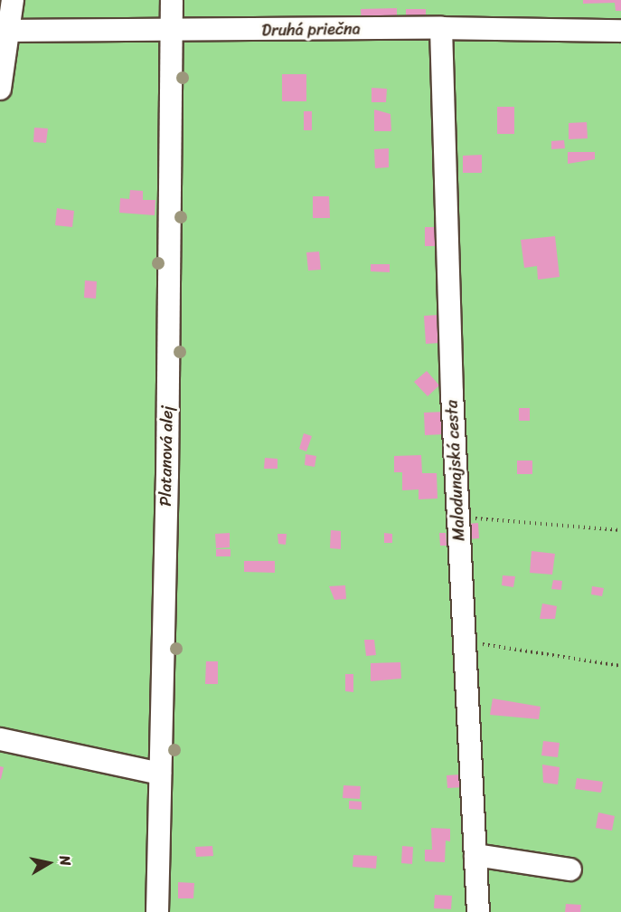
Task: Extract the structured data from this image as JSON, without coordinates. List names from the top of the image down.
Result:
{
  "streets": {
    "street": ["Druhá priečna", "Platanová alej", "Malodunajská cesta"]
  },
  "crossings": [
    ["Druhá priečna", "Platanová alej"],
    ["Druhá priečna", "Malodunajská cesta"]
  ],
  "north": "right"
}
